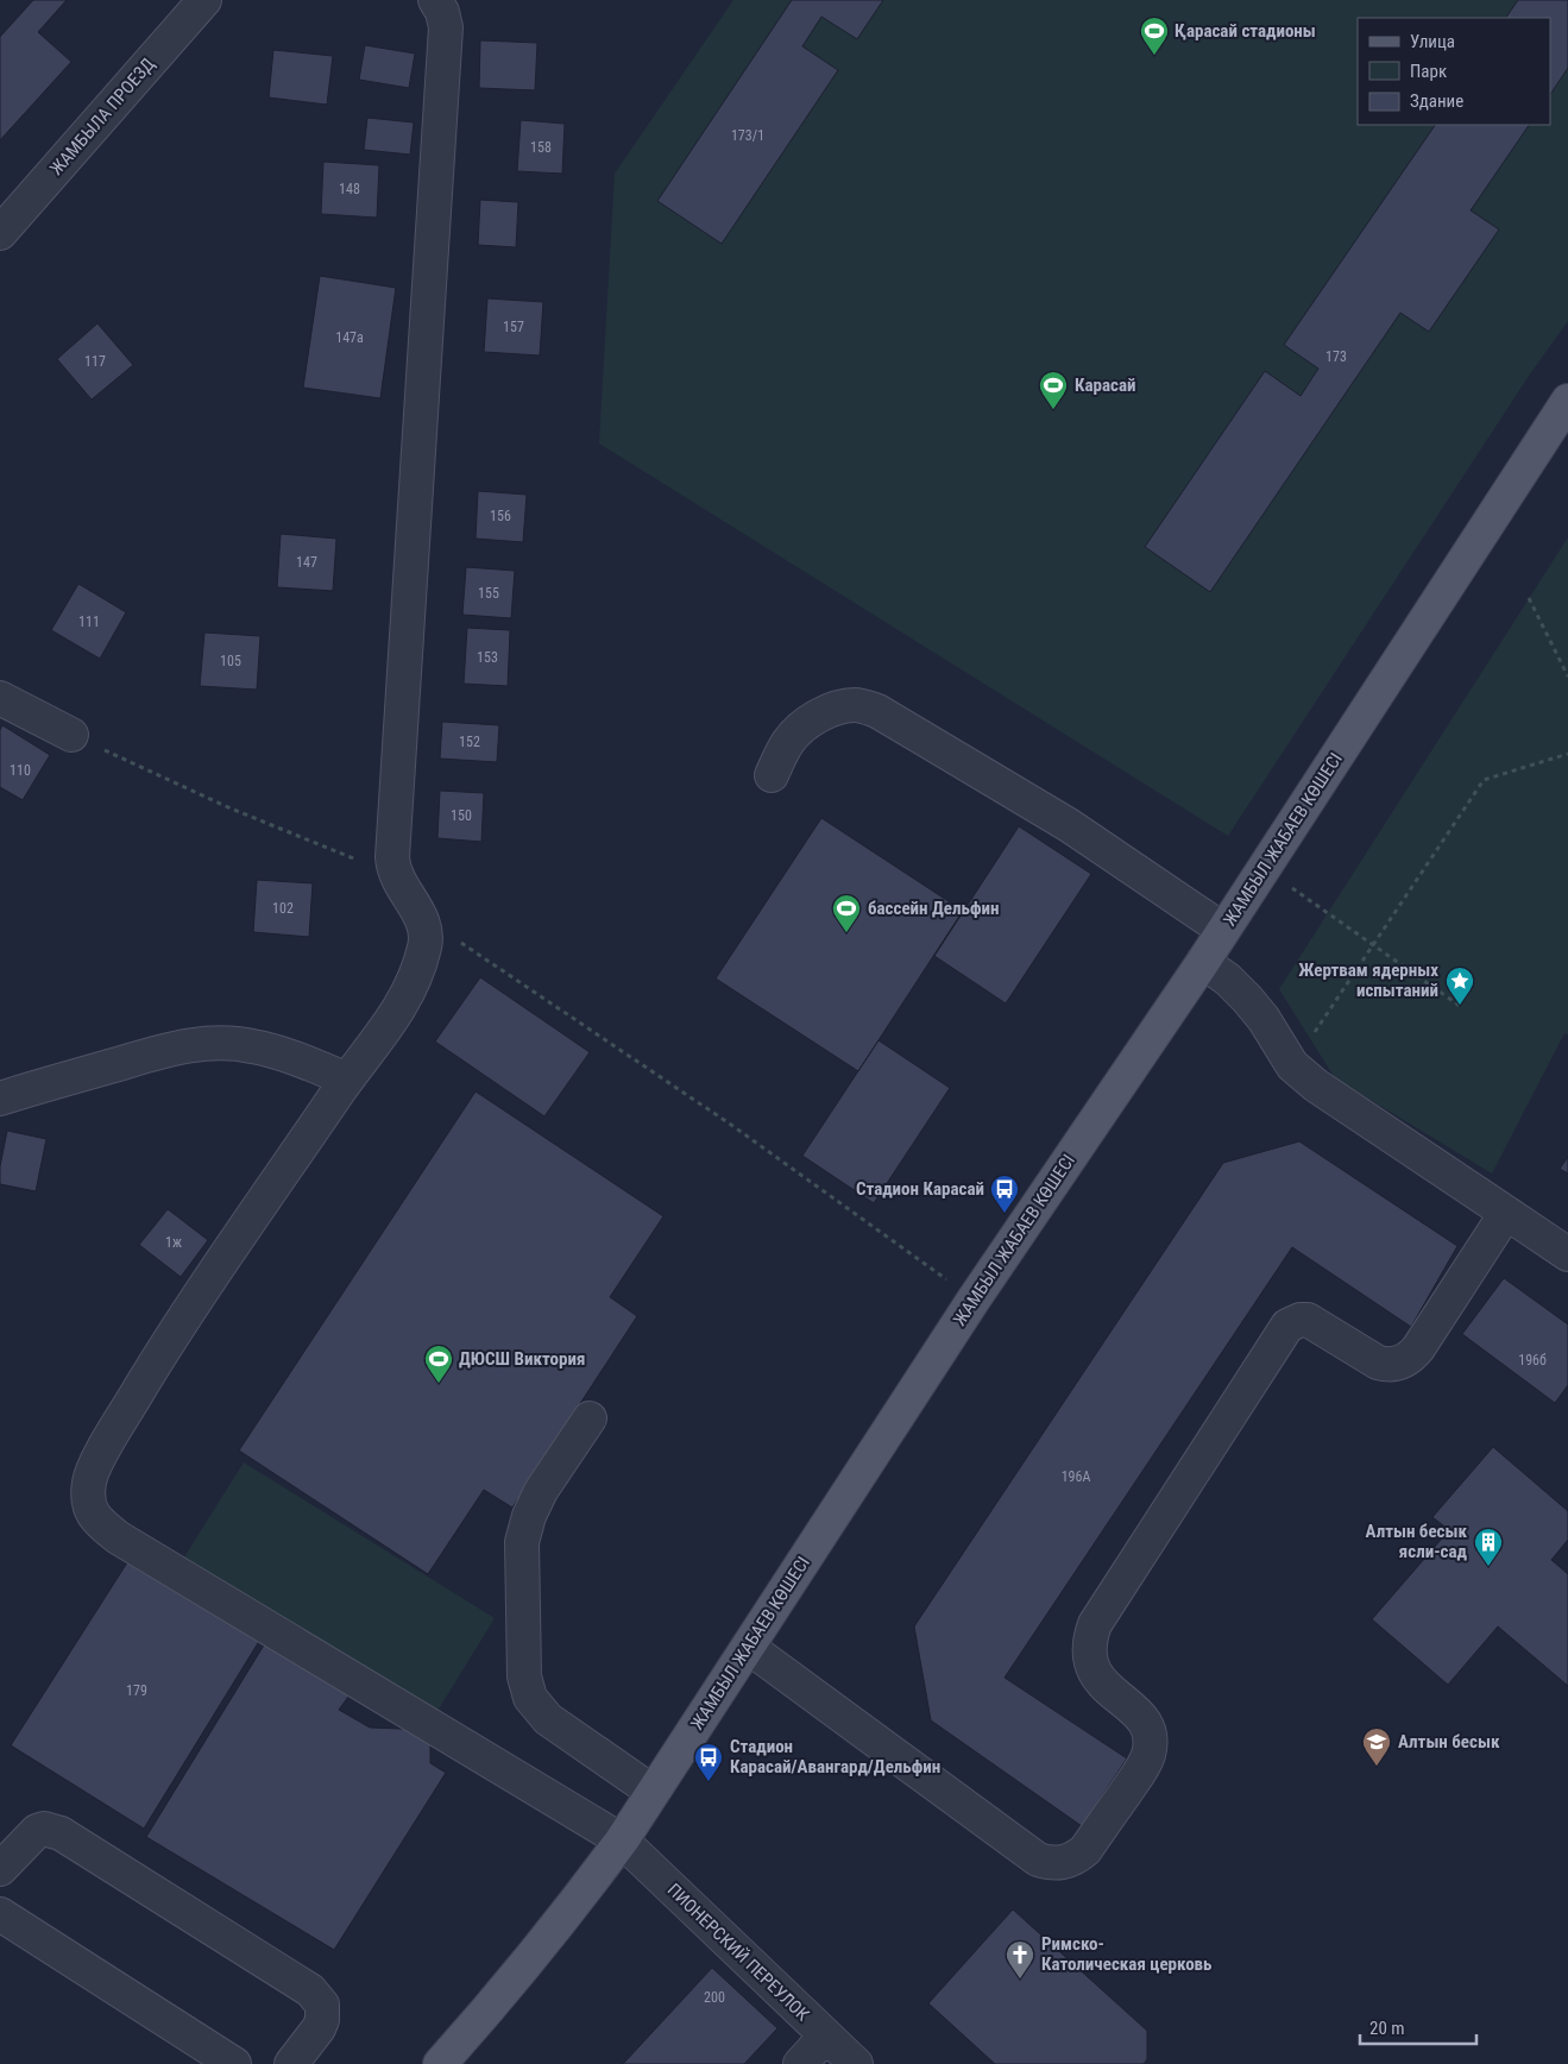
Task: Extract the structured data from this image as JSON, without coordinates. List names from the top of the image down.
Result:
{
  "streets": {
    "main road": ["ЖАМБЫЛ ЖАБАЕВ КӨШЕСІ"],
    "street": ["ЖАМБЫЛА ПРОЕЗД", "ПИОНЕРСКИЙ ПЕРЕУЛОК"]
  },
  "crossings": [
    ["ЖАМБЫЛ ЖАБАЕВ КӨШЕСІ", "ПИОНЕРСКИЙ ПЕРЕУЛОК"]
  ],
  "places": {
    "sports": [
      "Қарасай стадионы",
      "Карасай",
      "бассейн Дельфин",
      "ДЮСШ Виктория"
    ],
    "place": ["Жертвам ядерных испытаний"],
    "bus stop": ["Стадион Карасай", "Стадион Карасай/Авангард/Дельфин"],
    "building": ["Алтын бесык ясли-сад"],
    "school or university": ["Алтын бесык"],
    "church": ["Римско- Католическая церковь"]
  },
  "house_numbers": [
    "173/1",
    "158",
    "148",
    "157",
    "147а",
    "173",
    "117",
    "156",
    "147",
    "155",
    "111",
    "153",
    "105",
    "152",
    "110",
    "150",
    "102",
    "1ж",
    "196б",
    "196А",
    "179",
    "200"
  ],
  "legend": ["Улица", "Парк", "Здание"],
  "scale_bar": "20 m"
}
